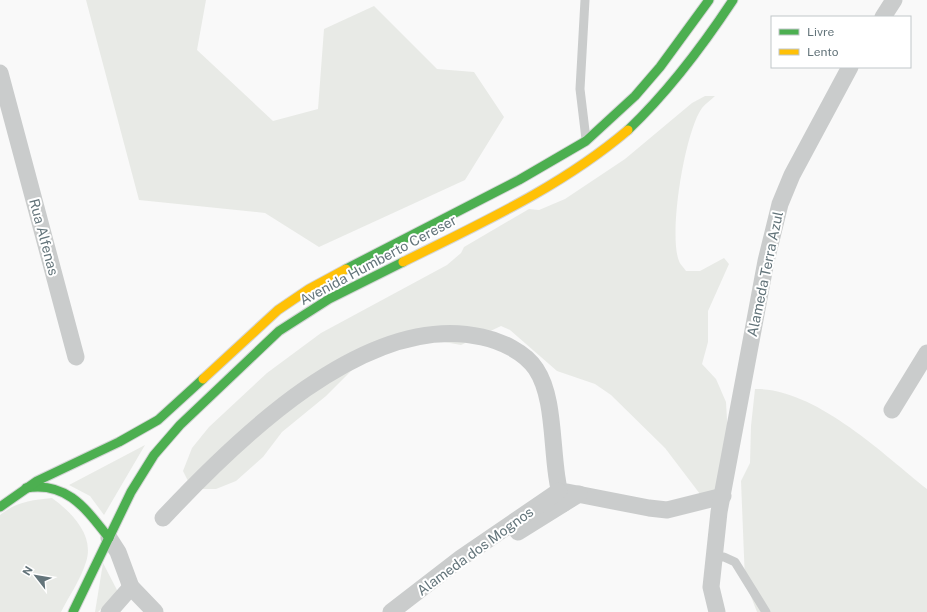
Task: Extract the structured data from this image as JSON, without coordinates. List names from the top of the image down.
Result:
{
  "streets": {
    "main road": ["Avenida Humberto Cereser"],
    "street": ["Rua Alfenas", "Alameda Terra Azul", "Alameda dos Mognos"]
  },
  "legend": ["Livre", "Lento"],
  "north": "top left"
}
